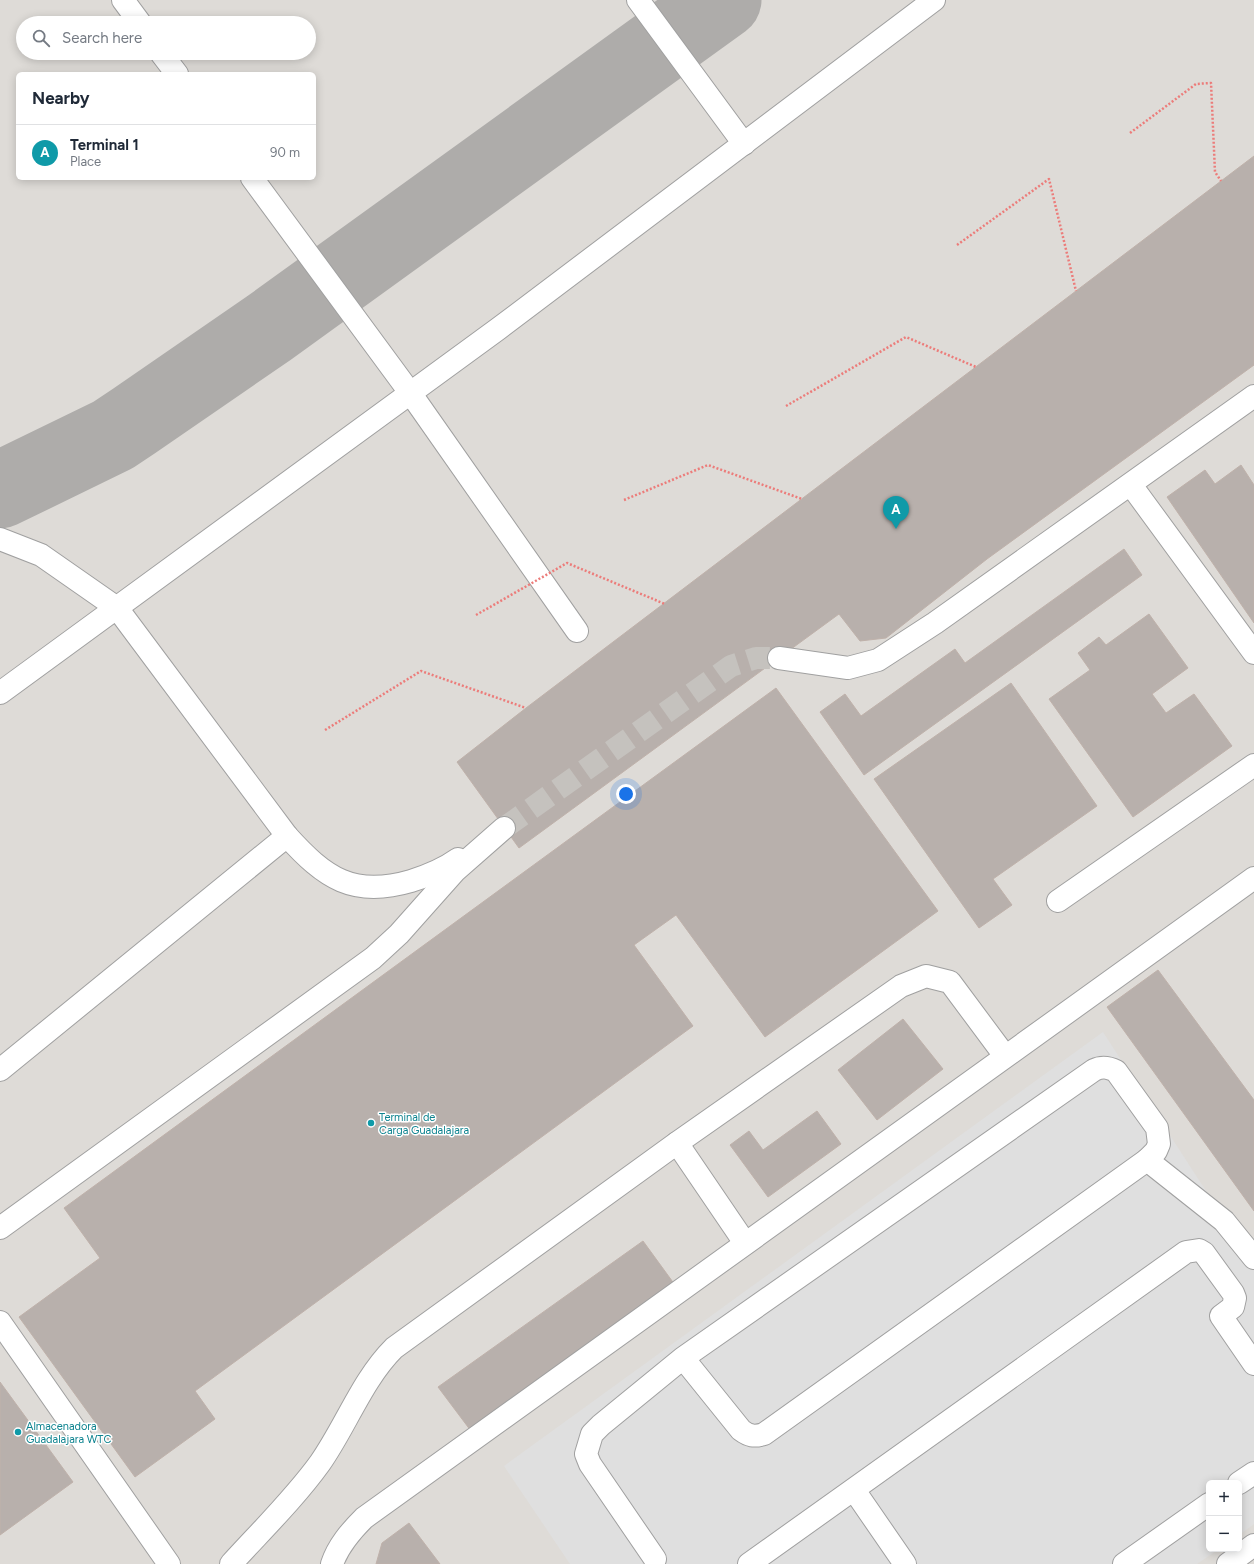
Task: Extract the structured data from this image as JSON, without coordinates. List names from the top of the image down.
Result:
{
  "places": ["Terminal de Carga Guadalajara", "Almacenadora Guadalajara WTC"],
  "page": {
    "search": "Search here",
    "heading": "Nearby",
    "list": [
      {
        "mark": "A",
        "name": "Terminal 1",
        "note": "Place",
        "value": "90 m"
      }
    ],
    "pins": "A",
    "map_buttons": ["+", "−"]
  }
}
